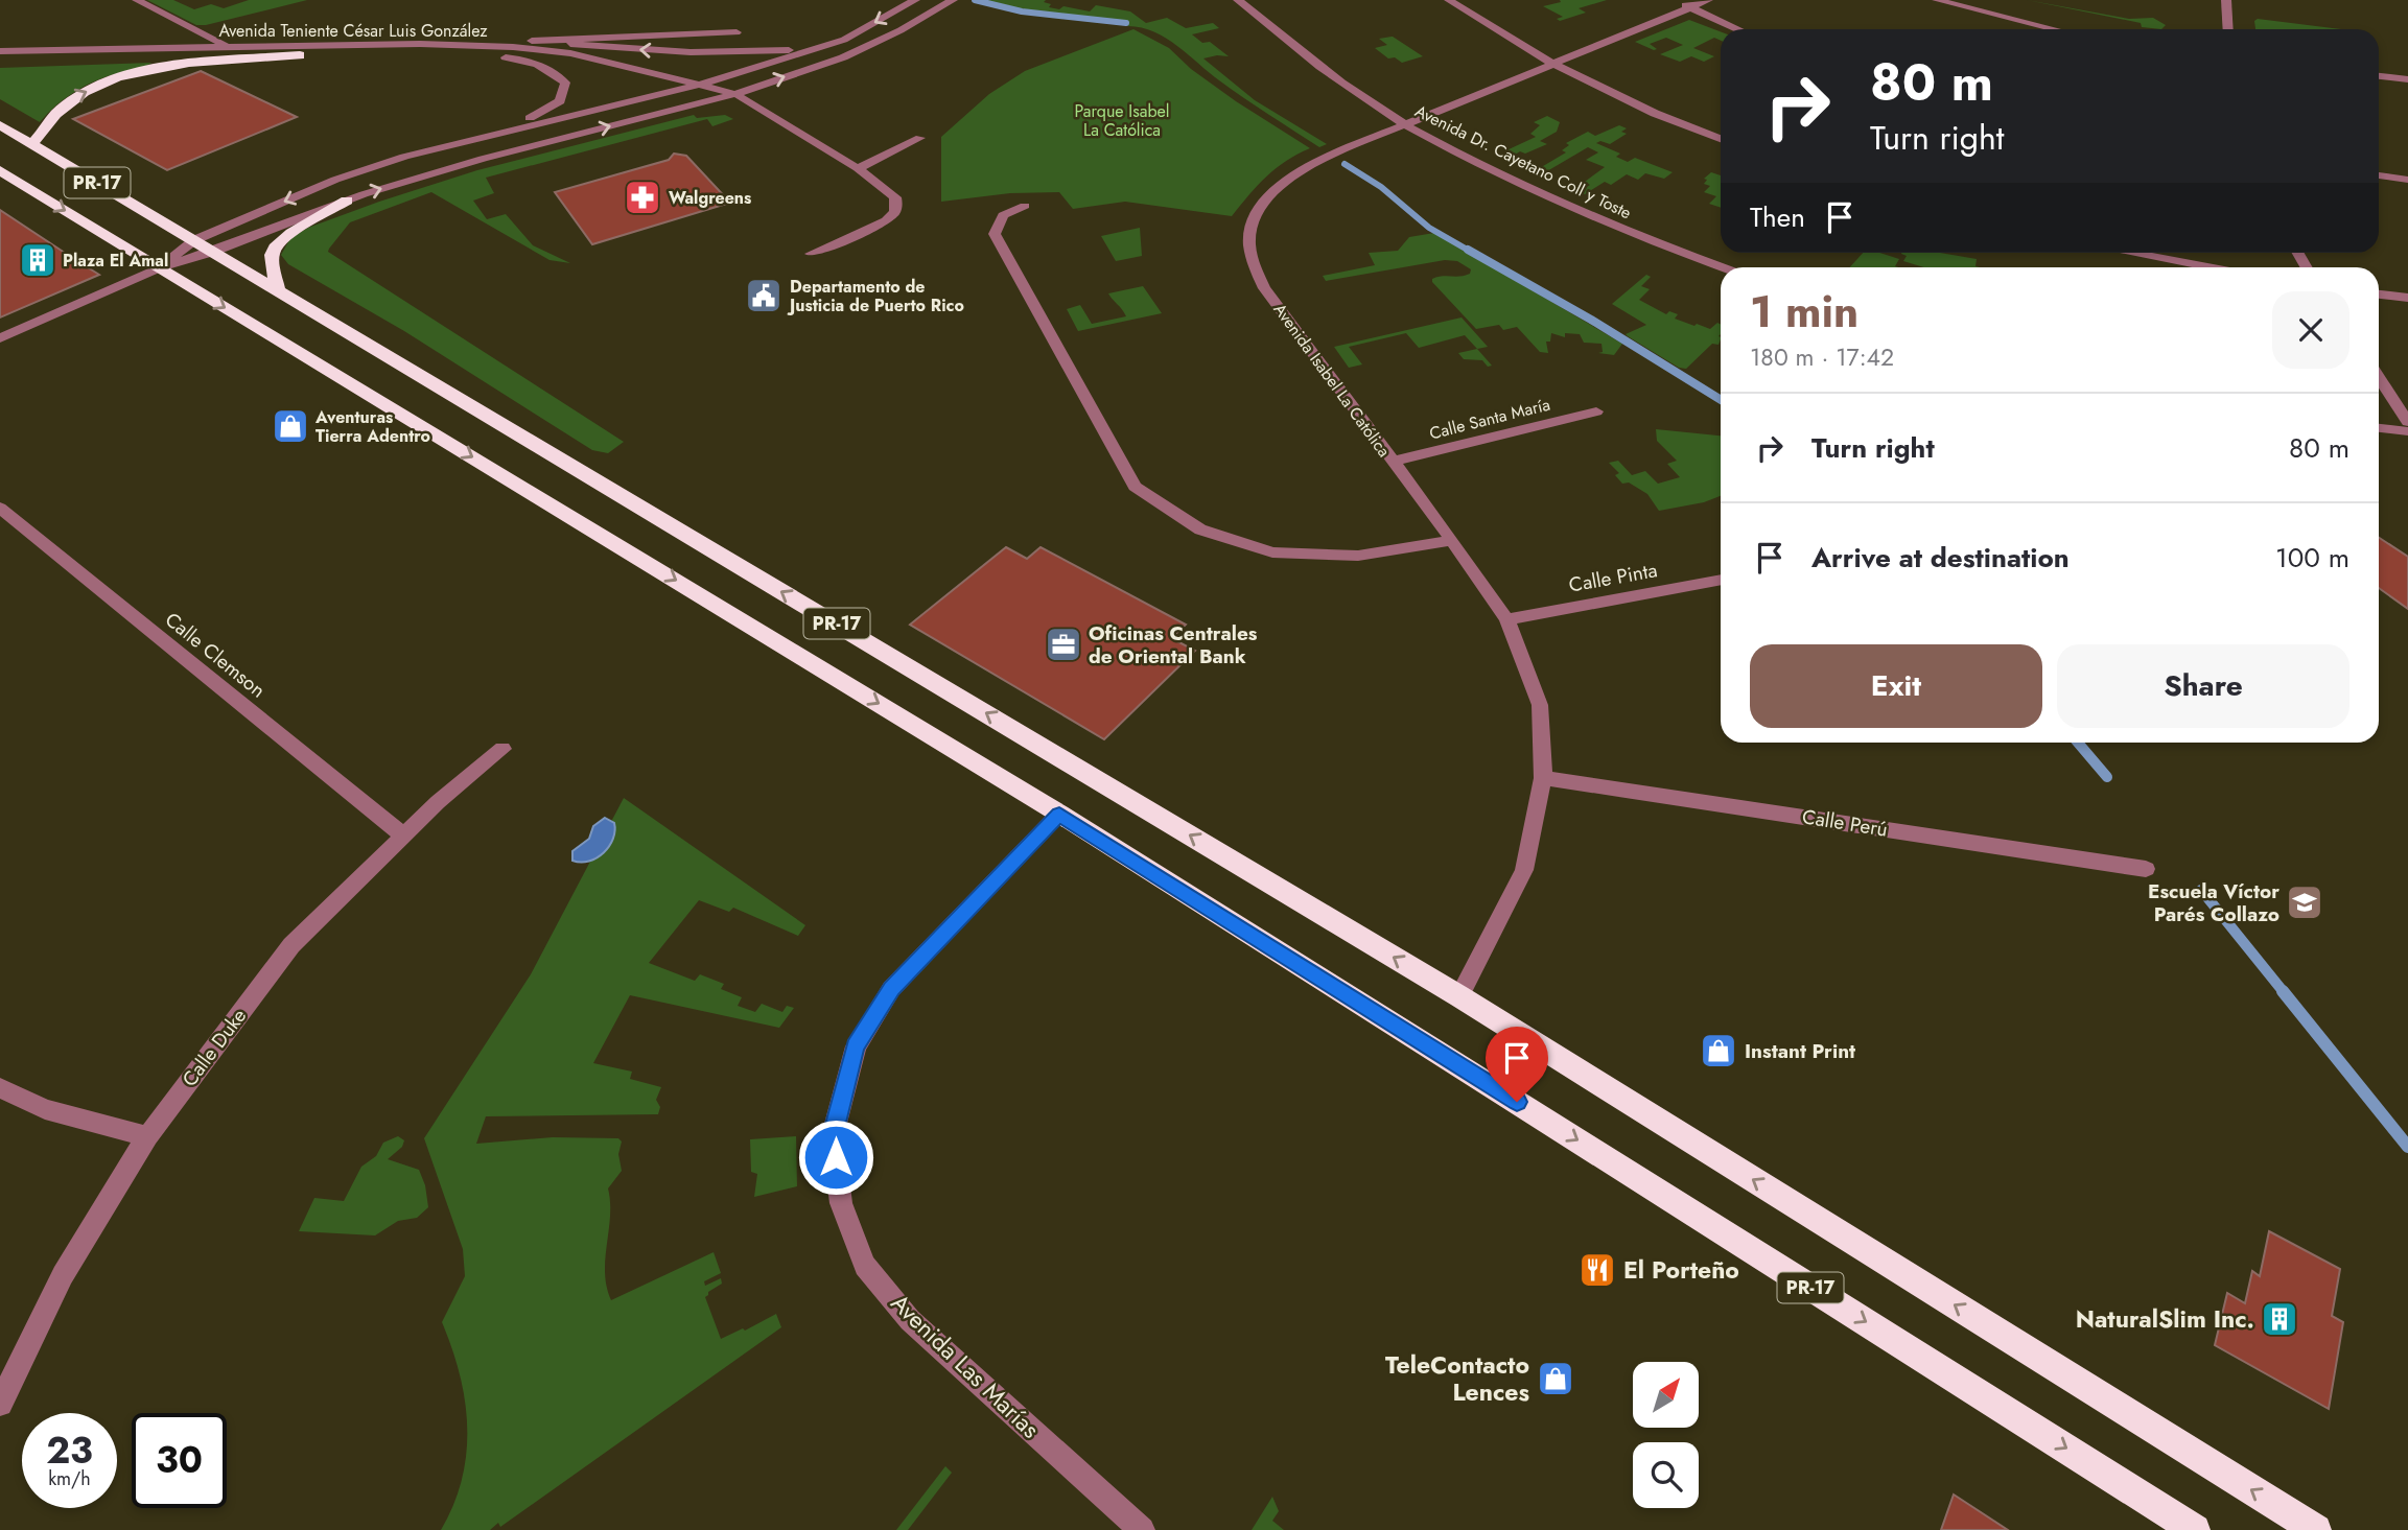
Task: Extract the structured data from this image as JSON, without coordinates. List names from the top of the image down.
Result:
{
  "streets": {
    "highway": ["PR-17"],
    "street": [
      "Avenida Teniente César Luis González",
      "Avenida Dr. Cayetano Coll y Toste",
      "Avenida Isabel La Católica",
      "Calle Santa María",
      "Calle Pinta",
      "Calle Clemson",
      "Calle Perú",
      "Calle Duke",
      "Avenida Las Marías"
    ]
  },
  "crossings": [
    ["Avenida Dr. Cayetano Coll y Toste", "Avenida Isabel La Católica"],
    ["PR-17", "Avenida Isabel La Católica"],
    ["PR-17", "Avenida Las Marías"],
    ["Avenida Isabel La Católica", "Calle Santa María"],
    ["Avenida Isabel La Católica", "Calle Pinta"],
    ["Avenida Isabel La Católica", "Calle Perú"],
    ["Calle Clemson", "Calle Duke"]
  ],
  "parks": ["Parque Isabel La Católica"],
  "places": {
    "pharmacy": ["Walgreens"],
    "building": ["Plaza El Amal", "NaturalSlim Inc."],
    "public building": ["Departamento de Justicia de Puerto Rico"],
    "shop": ["Aventuras Tierra Adentro", "Instant Print", "TeleContacto Lences"],
    "office": ["Oficinas Centrales de Oriental Bank"],
    "school or university": ["Escuela Víctor Parés Collazo"],
    "restaurant": ["El Porteño"]
  },
  "north": "top right",
  "page": {
    "turn": ["80 m", "Turn right"],
    "then": "Then",
    "heading": ["1 min", "180 m · 17:42"],
    "list": [
      {
        "name": "Turn right",
        "value": "80 m"
      },
      {
        "name": "Arrive at destination",
        "value": "100 m"
      }
    ],
    "buttons": ["Exit", "Share"],
    "speed": "23 km/h",
    "limit": "30"
  }
}
